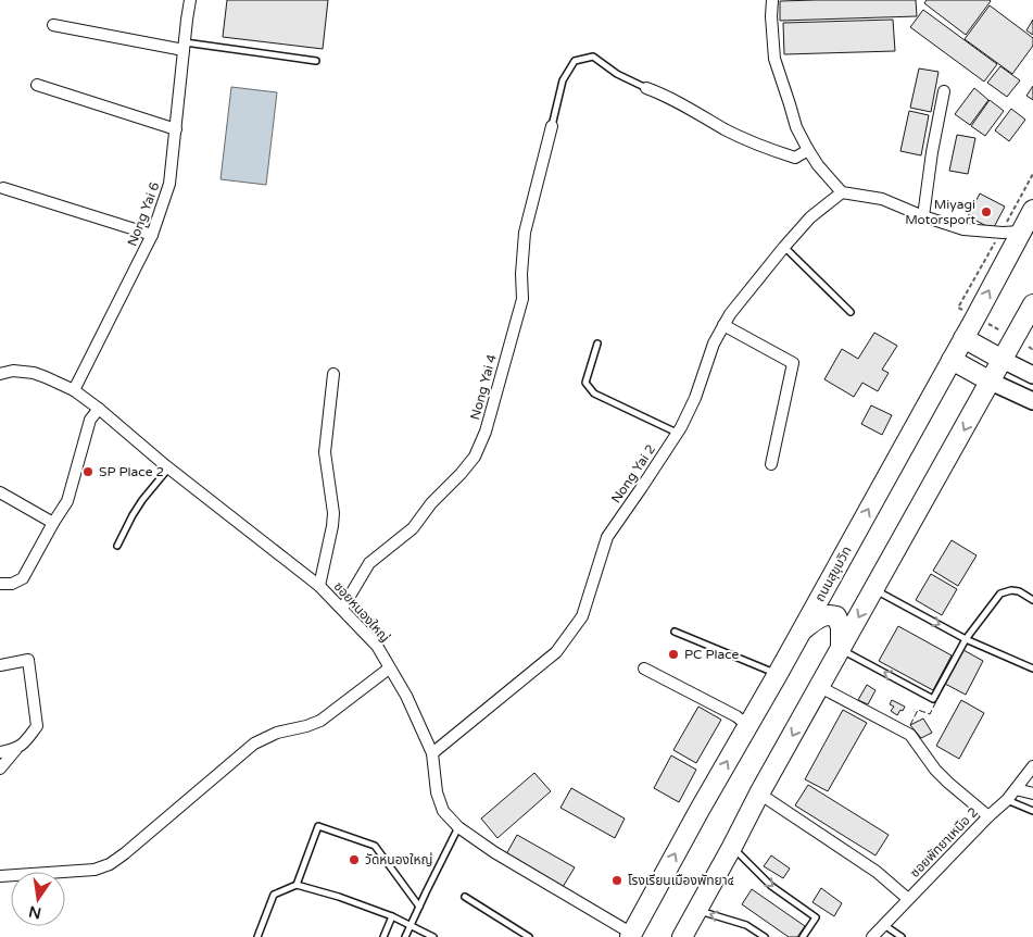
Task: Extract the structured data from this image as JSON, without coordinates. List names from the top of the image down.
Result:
{
  "streets": {
    "highway": ["ถนนสุขุมวิท"],
    "street": [
      "Nong Yai 6",
      "Nong Yai 4",
      "Nong Yai 2",
      "ซอยหนองใหญ่",
      "ซอยพัทยาเหนือ 2"
    ]
  },
  "crossings": [
    ["Nong Yai 6", "ซอยหนองใหญ่"],
    ["Nong Yai 4", "ซอยหนองใหญ่"],
    ["Nong Yai 2", "ซอยหนองใหญ่"],
    ["ถนนสุขุมวิท", "ซอยหนองใหญ่"]
  ],
  "places": [
    "Miyagi Motorsport",
    "SP Place 2",
    "PC Place",
    "วัดหนองใหญ่",
    "โรงเรียนเมืองพัทยา๔"
  ],
  "north": "bottom"
}
